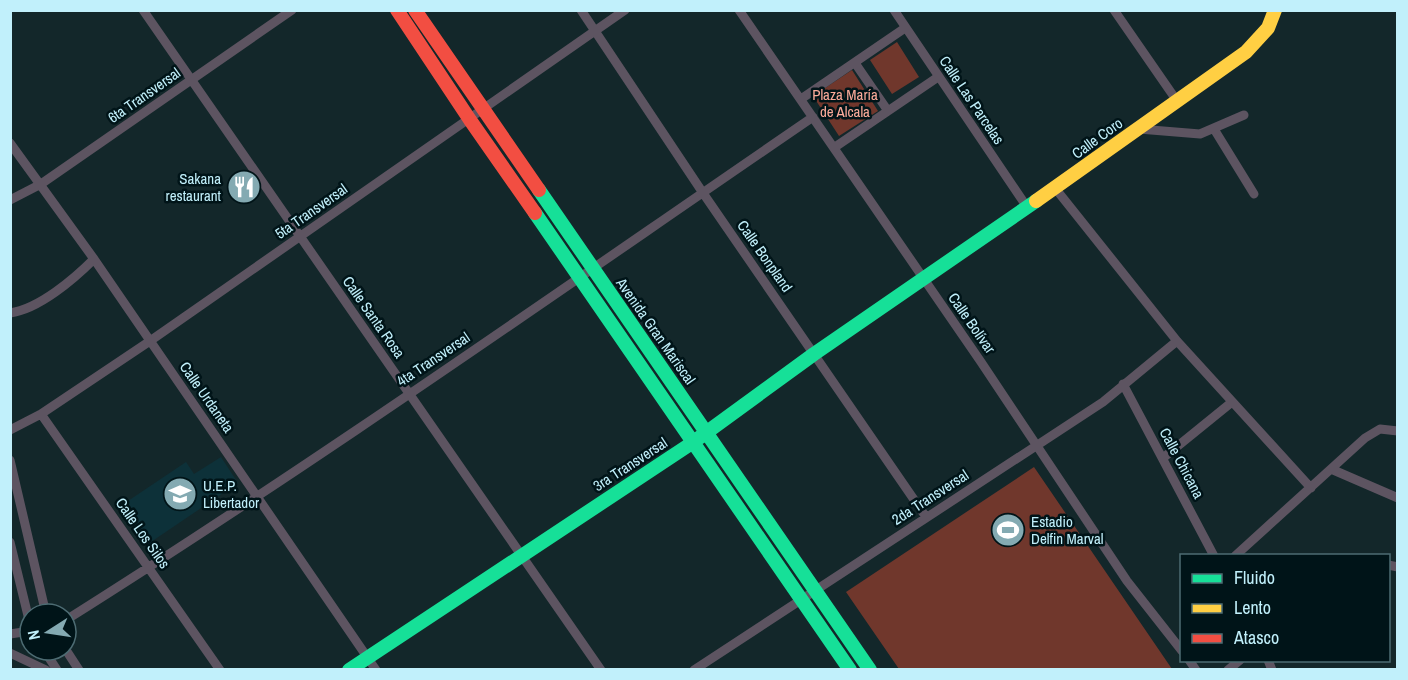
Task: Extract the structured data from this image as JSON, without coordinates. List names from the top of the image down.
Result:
{
  "streets": {
    "street": [
      "6ta Transversal",
      "Calle Las Parcelas",
      "Calle Coro",
      "5ta Transversal",
      "Calle Bonpland",
      "Calle Santa Rosa",
      "Calle Bolívar",
      "Avenida Gran Mariscal",
      "4ta Transversal",
      "Calle Urdaneta",
      "Calle Chicana",
      "3ra Transversal",
      "2da Transversal",
      "Calle Los Silos"
    ]
  },
  "crossings": [
    ["6ta Transversal", "Calle Santa Rosa"],
    ["6ta Transversal", "Calle Urdaneta"],
    ["Calle Las Parcelas", "Calle Coro"],
    ["Calle Coro", "Calle Bolívar"],
    ["Calle Coro", "3ra Transversal"],
    ["5ta Transversal", "Calle Bonpland"],
    ["5ta Transversal", "Calle Santa Rosa"],
    ["5ta Transversal", "Avenida Gran Mariscal"],
    ["5ta Transversal", "Calle Urdaneta"],
    ["5ta Transversal", "Calle Los Silos"],
    ["Calle Bonpland", "4ta Transversal"],
    ["Calle Bonpland", "3ra Transversal"],
    ["Calle Bonpland", "2da Transversal"],
    ["Calle Santa Rosa", "4ta Transversal"],
    ["Calle Santa Rosa", "3ra Transversal"],
    ["Calle Bolívar", "4ta Transversal"],
    ["Calle Bolívar", "3ra Transversal"],
    ["Calle Bolívar", "2da Transversal"],
    ["Avenida Gran Mariscal", "4ta Transversal"],
    ["Avenida Gran Mariscal", "3ra Transversal"],
    ["Avenida Gran Mariscal", "2da Transversal"],
    ["4ta Transversal", "Calle Urdaneta"],
    ["4ta Transversal", "Calle Los Silos"],
    ["Calle Urdaneta", "3ra Transversal"],
    ["Calle Chicana", "2da Transversal"]
  ],
  "parks": ["Plaza María de Alcala"],
  "places": {
    "restaurant": ["Sakana restaurant"],
    "school or university": ["U.E.P. Libertador"],
    "sports": ["Estadio Delfin Marval"]
  },
  "legend": ["Fluido", "Lento", "Atasco"],
  "north": "left"
}
